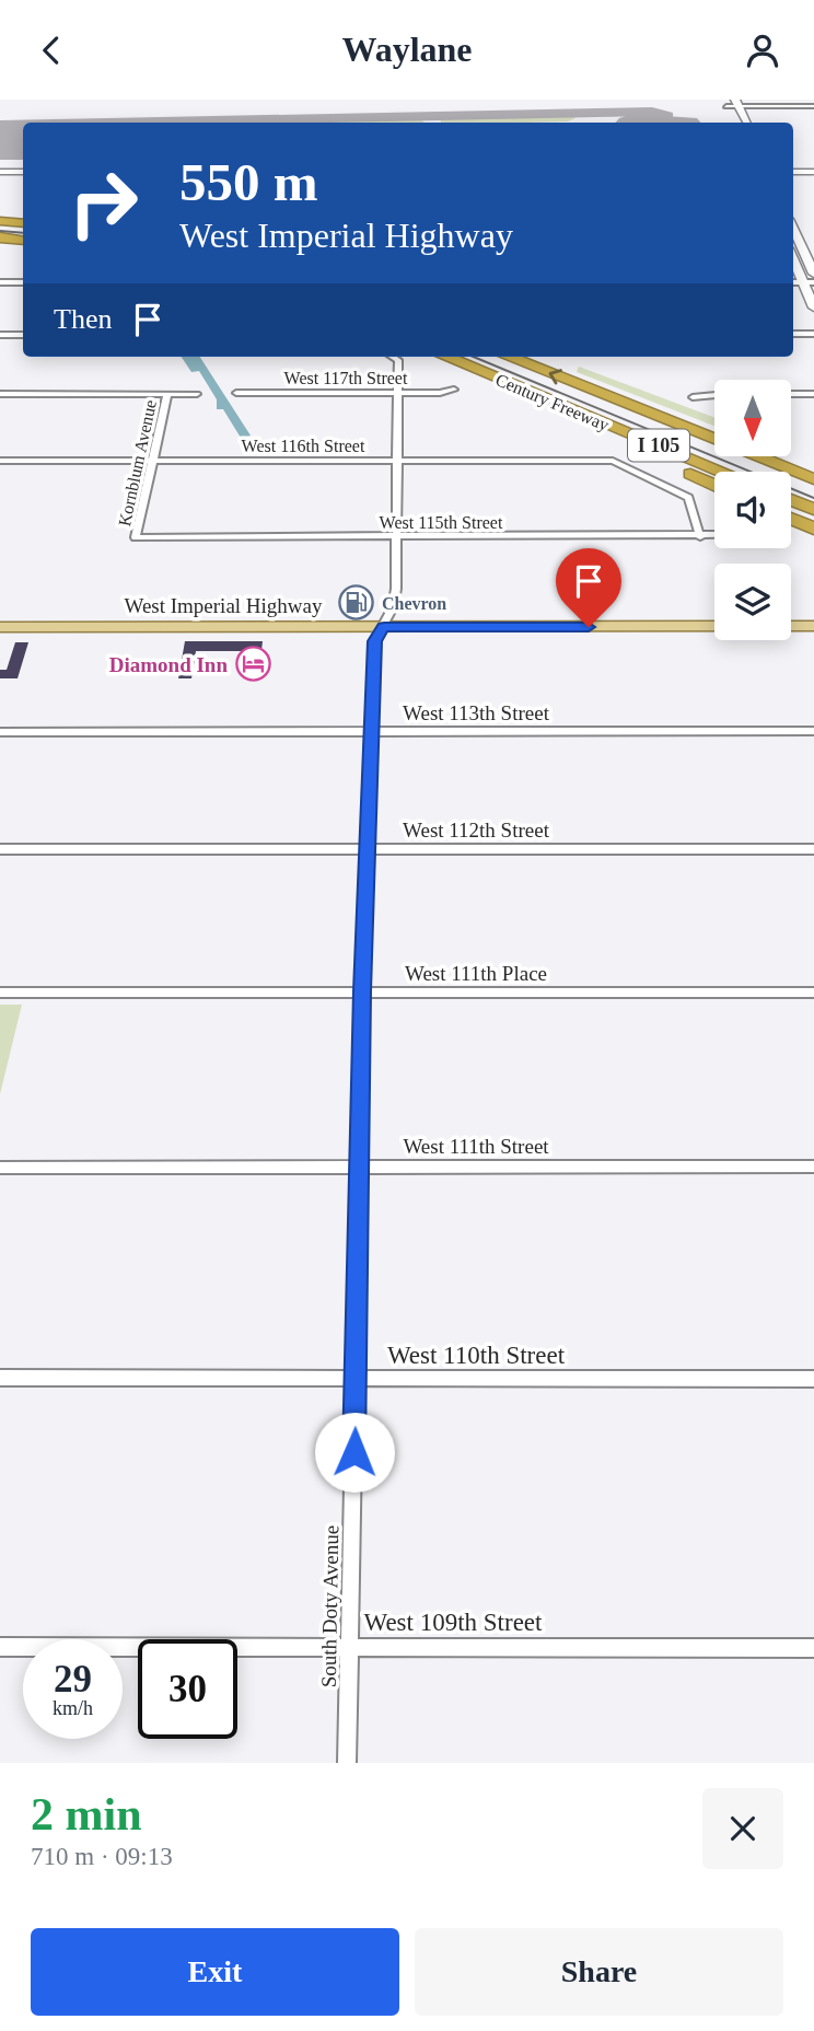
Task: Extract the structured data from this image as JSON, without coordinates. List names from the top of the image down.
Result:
{
  "streets": {
    "highway": ["Century Freeway", "I 105"],
    "main road": ["West Imperial Highway"],
    "street": [
      "West 117th Street",
      "West 116th Street",
      "Kornblum Avenue",
      "West 115th Street",
      "West 113th Street",
      "West 112th Street",
      "West 111th Place",
      "West 111th Street",
      "West 110th Street",
      "South Doty Avenue",
      "West 109th Street"
    ]
  },
  "crossings": [
    ["West 117th Street", "South Doty Avenue"],
    ["West 116th Street", "Kornblum Avenue"],
    ["West 116th Street", "West 115th Street"],
    ["West 116th Street", "South Doty Avenue"],
    ["Kornblum Avenue", "West 115th Street"],
    ["West 115th Street", "South Doty Avenue"],
    ["West Imperial Highway", "South Doty Avenue"],
    ["West 113th Street", "South Doty Avenue"],
    ["West 112th Street", "South Doty Avenue"],
    ["West 111th Place", "South Doty Avenue"],
    ["West 111th Street", "South Doty Avenue"],
    ["West 110th Street", "South Doty Avenue"],
    ["South Doty Avenue", "West 109th Street"]
  ],
  "places": {
    "fuel station": ["Chevron"],
    "hotel": ["Diamond Inn"]
  },
  "north": "bottom",
  "page": {
    "header": "Waylane",
    "turn": ["550 m", "West Imperial Highway"],
    "then": "Then",
    "speed": "29 km/h",
    "limit": "30",
    "heading": ["2 min", "710 m · 09:13"],
    "buttons": ["Exit", "Share"]
  }
}
